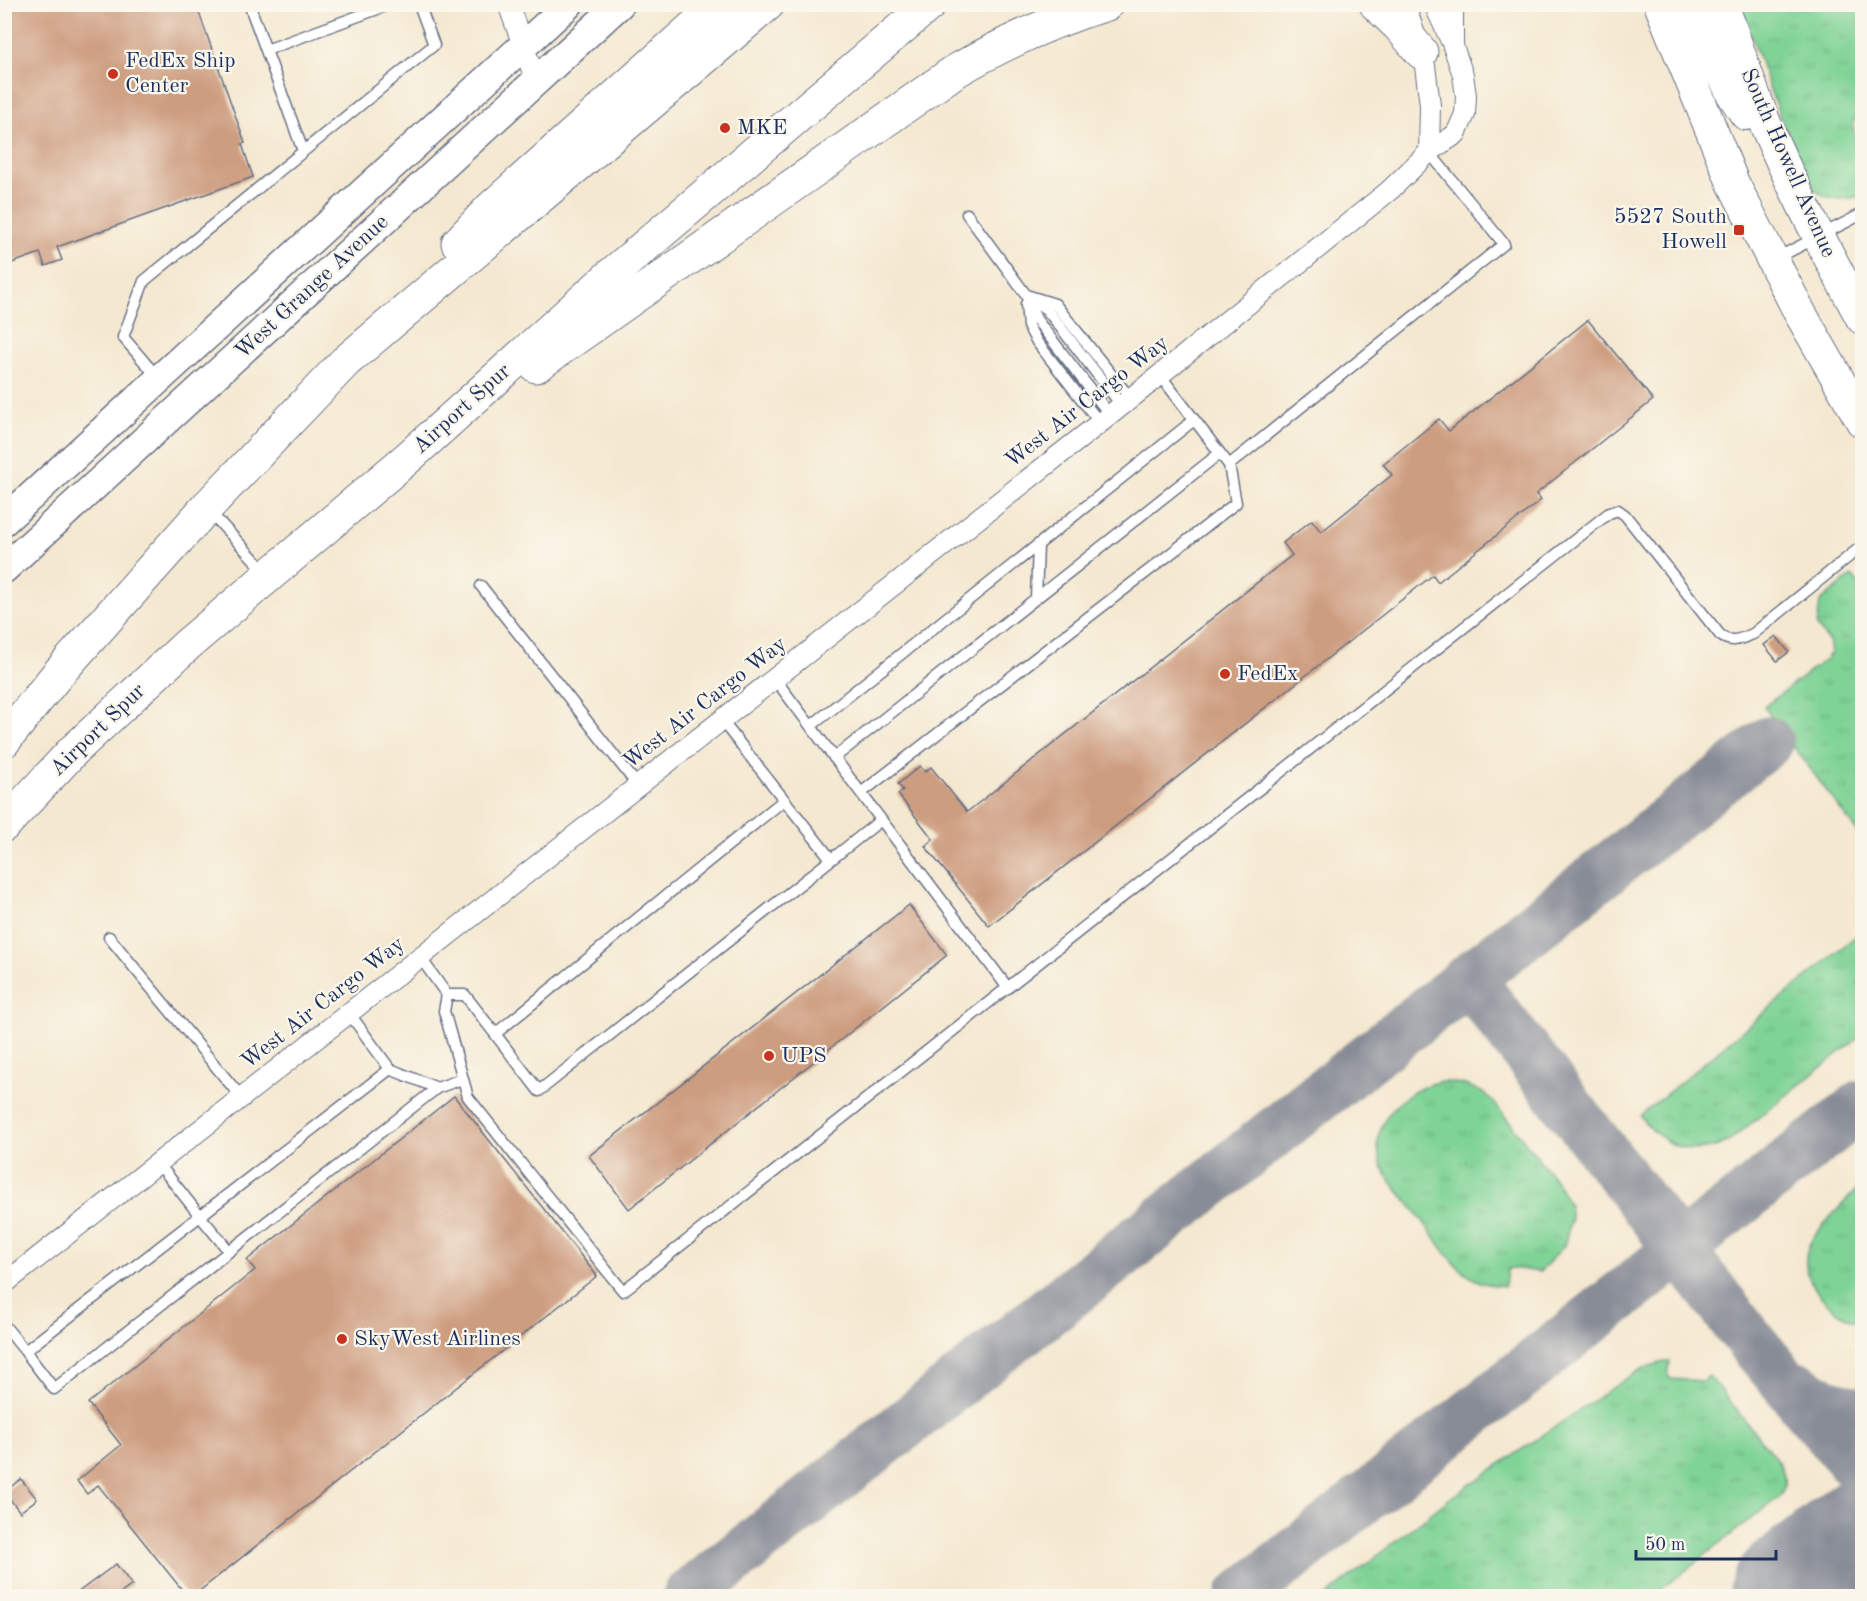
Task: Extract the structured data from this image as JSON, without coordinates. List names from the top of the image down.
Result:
{
  "streets": {
    "highway": ["Airport Spur"],
    "main road": ["South Howell Avenue"],
    "street": ["West Grange Avenue", "West Air Cargo Way"]
  },
  "places": {
    "other": [
      "FedEx Ship Center",
      "MKE",
      "FedEx",
      "UPS",
      "SkyWest Airlines"
    ],
    "transit": ["5527 South Howell"]
  },
  "scale_bar": "50 m"
}
